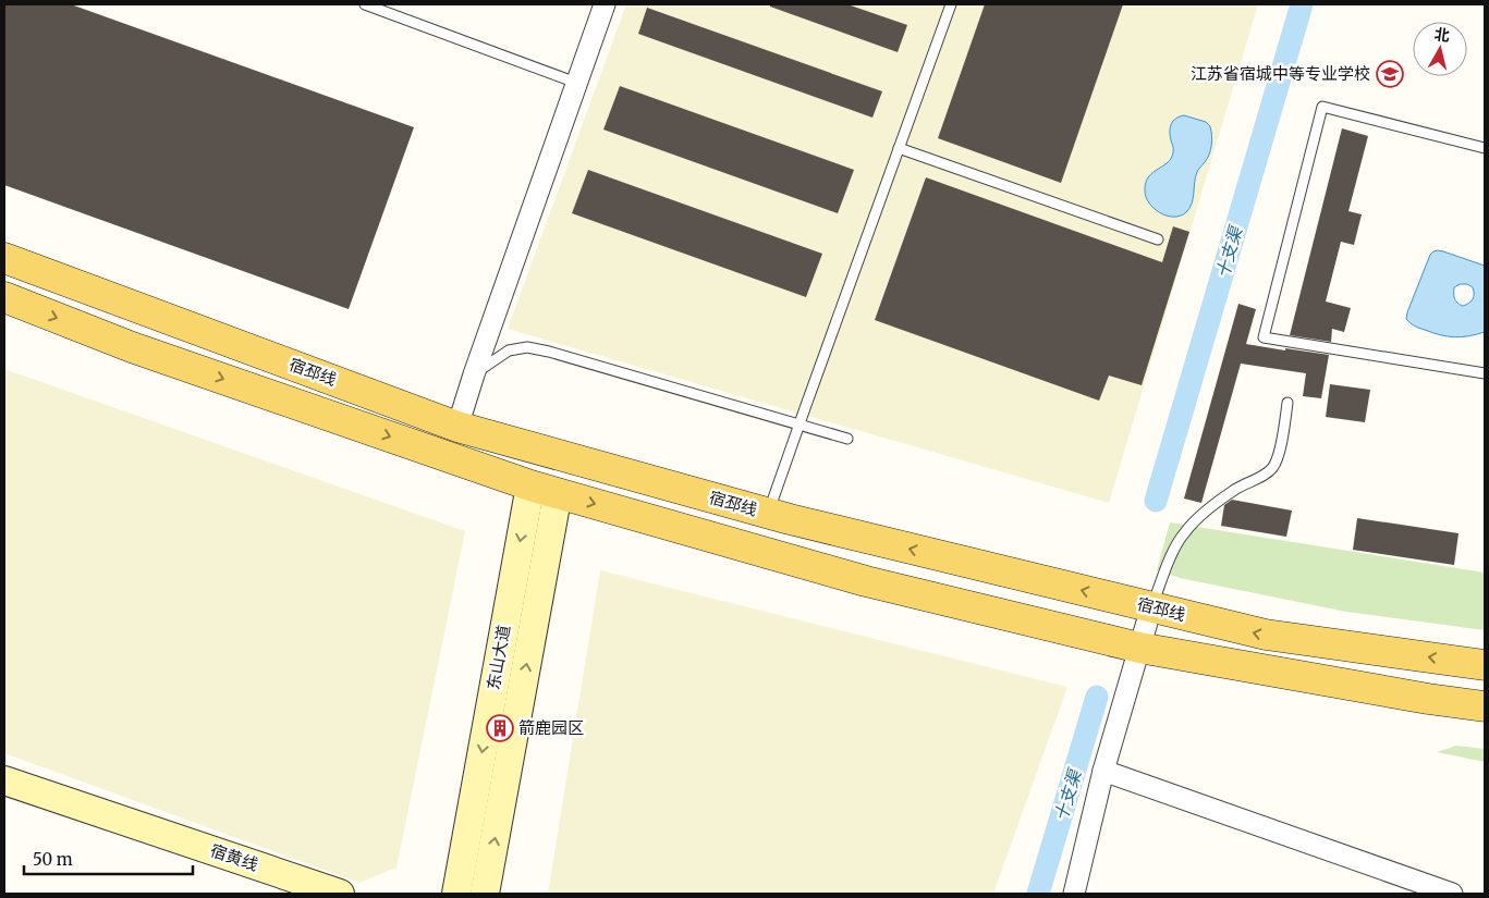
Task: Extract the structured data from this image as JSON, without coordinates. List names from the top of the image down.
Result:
{
  "streets": {
    "main road": ["宿邳线", "东山大道", "宿黄线"]
  },
  "water": ["十支渠"],
  "places": {
    "school or university": ["江苏省宿城中等专业学校"],
    "building": ["箭鹿园区"]
  },
  "scale_bar": "50 m",
  "north": "top"
}
